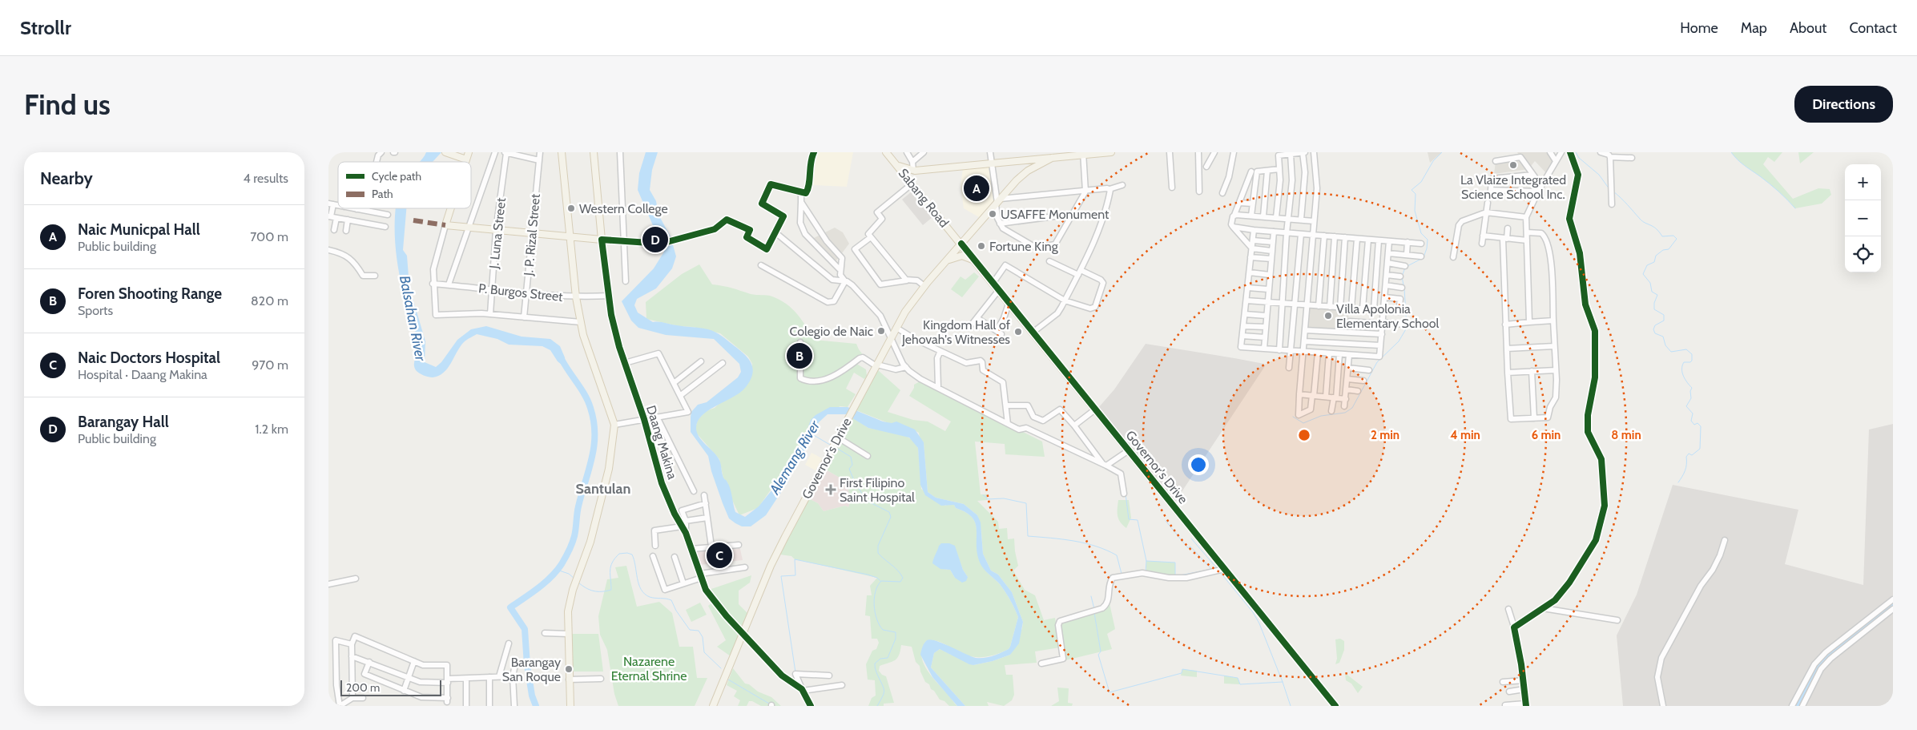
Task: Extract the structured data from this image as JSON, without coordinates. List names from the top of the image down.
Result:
{
  "streets": {
    "main road": ["Sabang Road", "Governor's Drive"],
    "street": [
      "J. Luna Street",
      "J. P. Rizal Street",
      "P. Burgos Street",
      "Daang Makina"
    ]
  },
  "crossings": [
    ["Sabang Road", "Governor's Drive"],
    ["J. Luna Street", "P. Burgos Street"],
    ["J. P. Rizal Street", "P. Burgos Street"],
    ["P. Burgos Street", "Daang Makina"],
    ["Daang Makina", "Governor's Drive"]
  ],
  "districts": ["Santulan"],
  "water": ["Balsahan River", "Alemang River"],
  "parks": ["Nazarene Eternal Shrine"],
  "places": {
    "other": [
      "La Vlaize Integrated Science School Inc.",
      "Western College",
      "USAFFE Monument",
      "Fortune King",
      "Villa Apolonia Elementary School",
      "Colegio de Naic",
      "Kingdom Hall of Jehovah's Witnesses",
      "Barangay San Roque"
    ],
    "health": ["First Filipino Saint Hospital"]
  },
  "legend": ["Cycle path", "Path"],
  "scale_bar": "200 m",
  "page": {
    "header": "Strollr",
    "nav": [
      "Home",
      "Map",
      "About",
      "Contact"
    ],
    "buttons": "Directions",
    "title": "Find us",
    "heading": ["Nearby", "4 results"],
    "map_buttons": ["+", "−"],
    "pins": [
      "A",
      "D",
      "B",
      "C"
    ],
    "list": [
      {
        "mark": "A",
        "name": "Naic Municpal Hall",
        "note": "Public building",
        "value": "700 m"
      },
      {
        "mark": "B",
        "name": "Foren Shooting Range",
        "note": "Sports",
        "value": "820 m"
      },
      {
        "mark": "C",
        "name": "Naic Doctors Hospital",
        "note": "Hospital · Daang Makina",
        "value": "970 m"
      },
      {
        "mark": "D",
        "name": "Barangay Hall",
        "note": "Public building",
        "value": "1.2 km"
      }
    ],
    "scale": "200 m"
  },
  "rings": [
    "2 min",
    "4 min",
    "6 min",
    "8 min"
  ]
}
